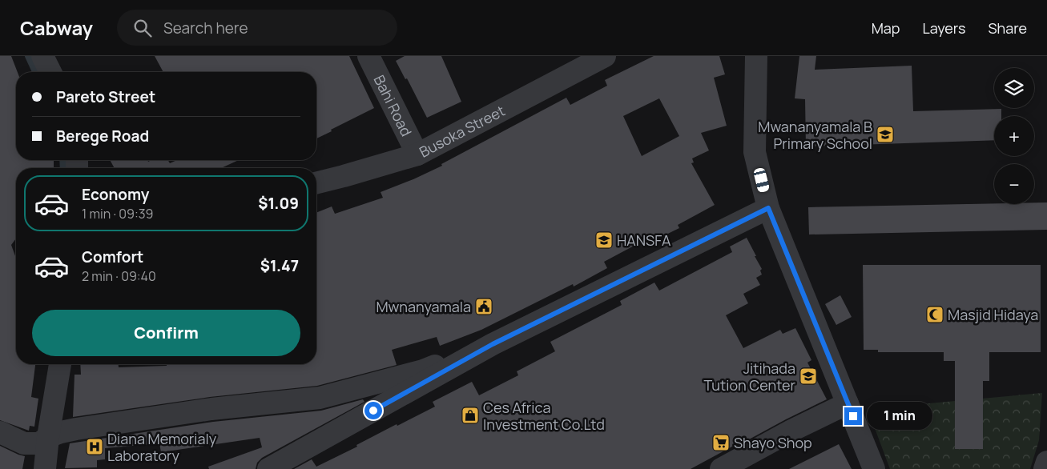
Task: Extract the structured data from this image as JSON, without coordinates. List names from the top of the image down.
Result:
{
  "streets": {
    "street": ["Bahi Road", "Busoka Street"]
  },
  "crossings": [
    ["Bahi Road", "Busoka Street"]
  ],
  "places": {
    "school or university": ["Mwananyamala B Primary School", "HANSFA", "Jitihada Tution Center"],
    "public building": ["Mwnanyamala"],
    "mosque": ["Masjid Hidaya"],
    "shop": ["Ces Africa Investment Co.Ltd"],
    "supermarket": ["Shayo Shop"],
    "hospital": ["Diana Memorialy Laboratory"]
  },
  "page": {
    "header": "Cabway",
    "search": "Search here",
    "nav": ["Map", "Layers", "Share"],
    "map_buttons": ["+", "−"],
    "banner": ["Pareto Street", "Berege Road"],
    "list": [
      {
        "name": "Economy",
        "note": "1 min · 09:39",
        "value": "$1.09"
      },
      {
        "name": "Comfort",
        "note": "2 min · 09:40",
        "value": "$1.47"
      }
    ],
    "buttons": "Confirm",
    "bubble": "1 min"
  }
}
